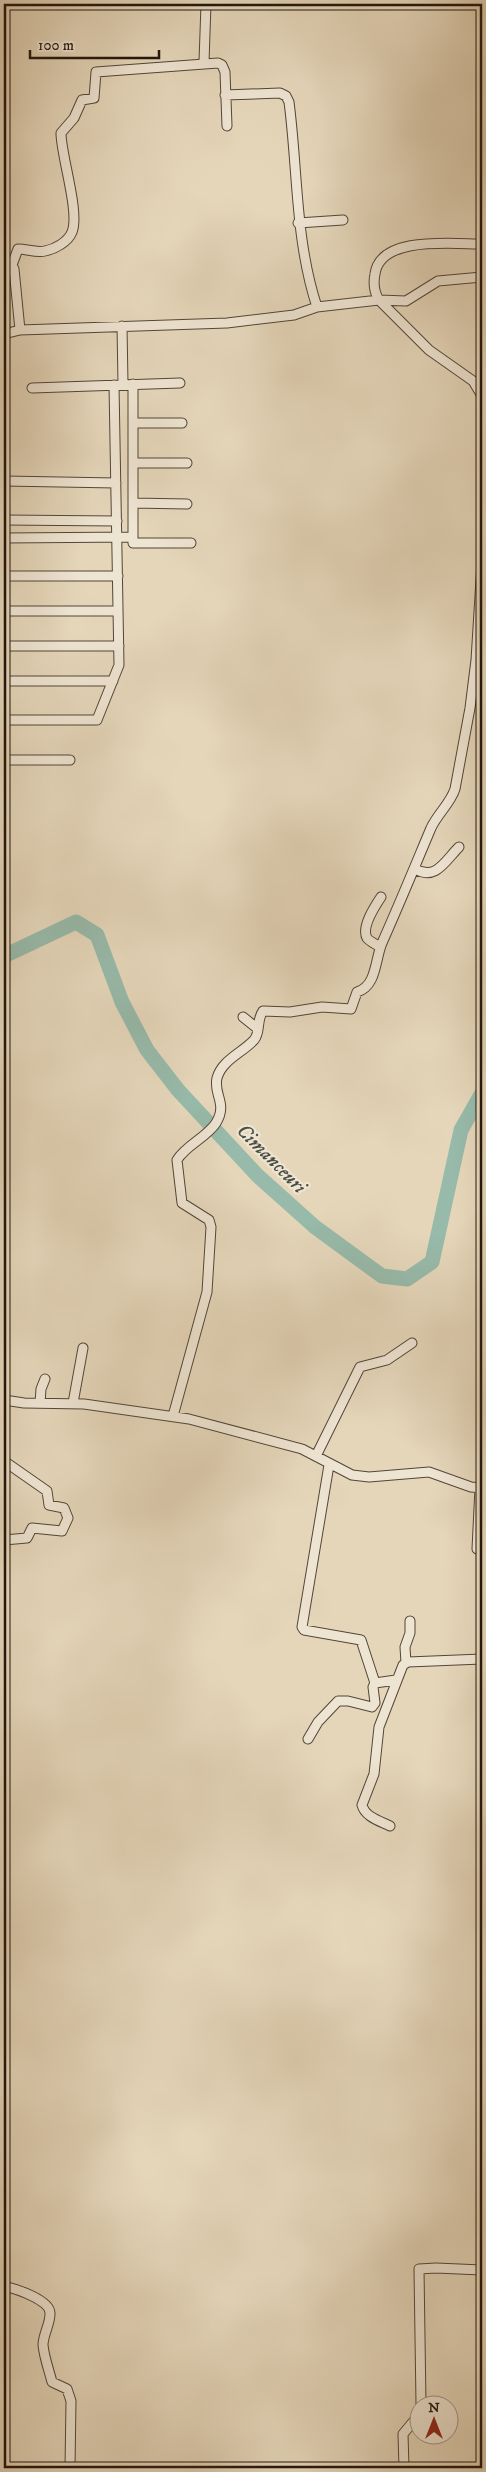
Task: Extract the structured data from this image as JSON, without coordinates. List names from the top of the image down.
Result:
{
  "water": ["Cimanceuri"],
  "scale_bar": "100 m",
  "north": "top"
}
